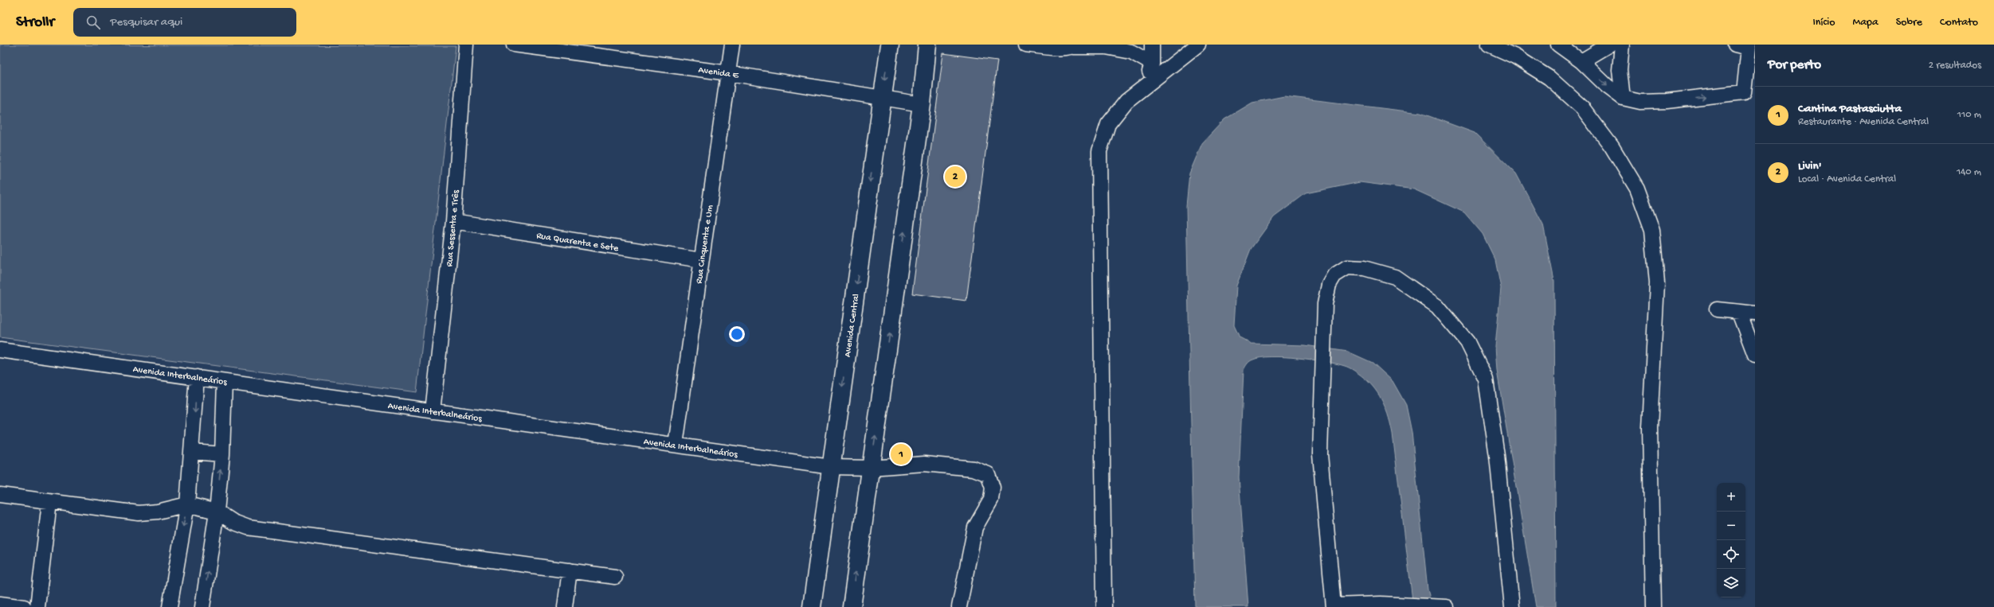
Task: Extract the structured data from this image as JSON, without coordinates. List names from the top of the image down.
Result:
{
  "streets": {
    "main road": ["Avenida Central"],
    "street": [
      "Avenida E",
      "Rua Sessenta e Três",
      "Rua Quarenta e Sete",
      "Rua Cinquenta e Um",
      "Avenida Interbalneários"
    ]
  },
  "crossings": [
    ["Avenida E", "Rua Cinquenta e Um"],
    ["Avenida E", "Avenida Central"],
    ["Rua Sessenta e Três", "Rua Quarenta e Sete"],
    ["Rua Sessenta e Três", "Avenida Interbalneários"],
    ["Rua Quarenta e Sete", "Rua Cinquenta e Um"],
    ["Rua Cinquenta e Um", "Avenida Interbalneários"],
    ["Avenida Central", "Avenida Interbalneários"]
  ],
  "page": {
    "header": "Strollr",
    "search": "Pesquisar aqui",
    "nav": [
      "Início",
      "Mapa",
      "Sobre",
      "Contato"
    ],
    "heading": ["Por perto", "2 resultados"],
    "list": [
      {
        "mark": "1",
        "name": "Cantina Pastasciutta",
        "note": "Restaurante · Avenida Central",
        "value": "110 m"
      },
      {
        "mark": "2",
        "name": "Livin'",
        "note": "Local · Avenida Central",
        "value": "140 m"
      }
    ],
    "pins": ["2", "1"],
    "map_buttons": ["+", "−"]
  }
}
